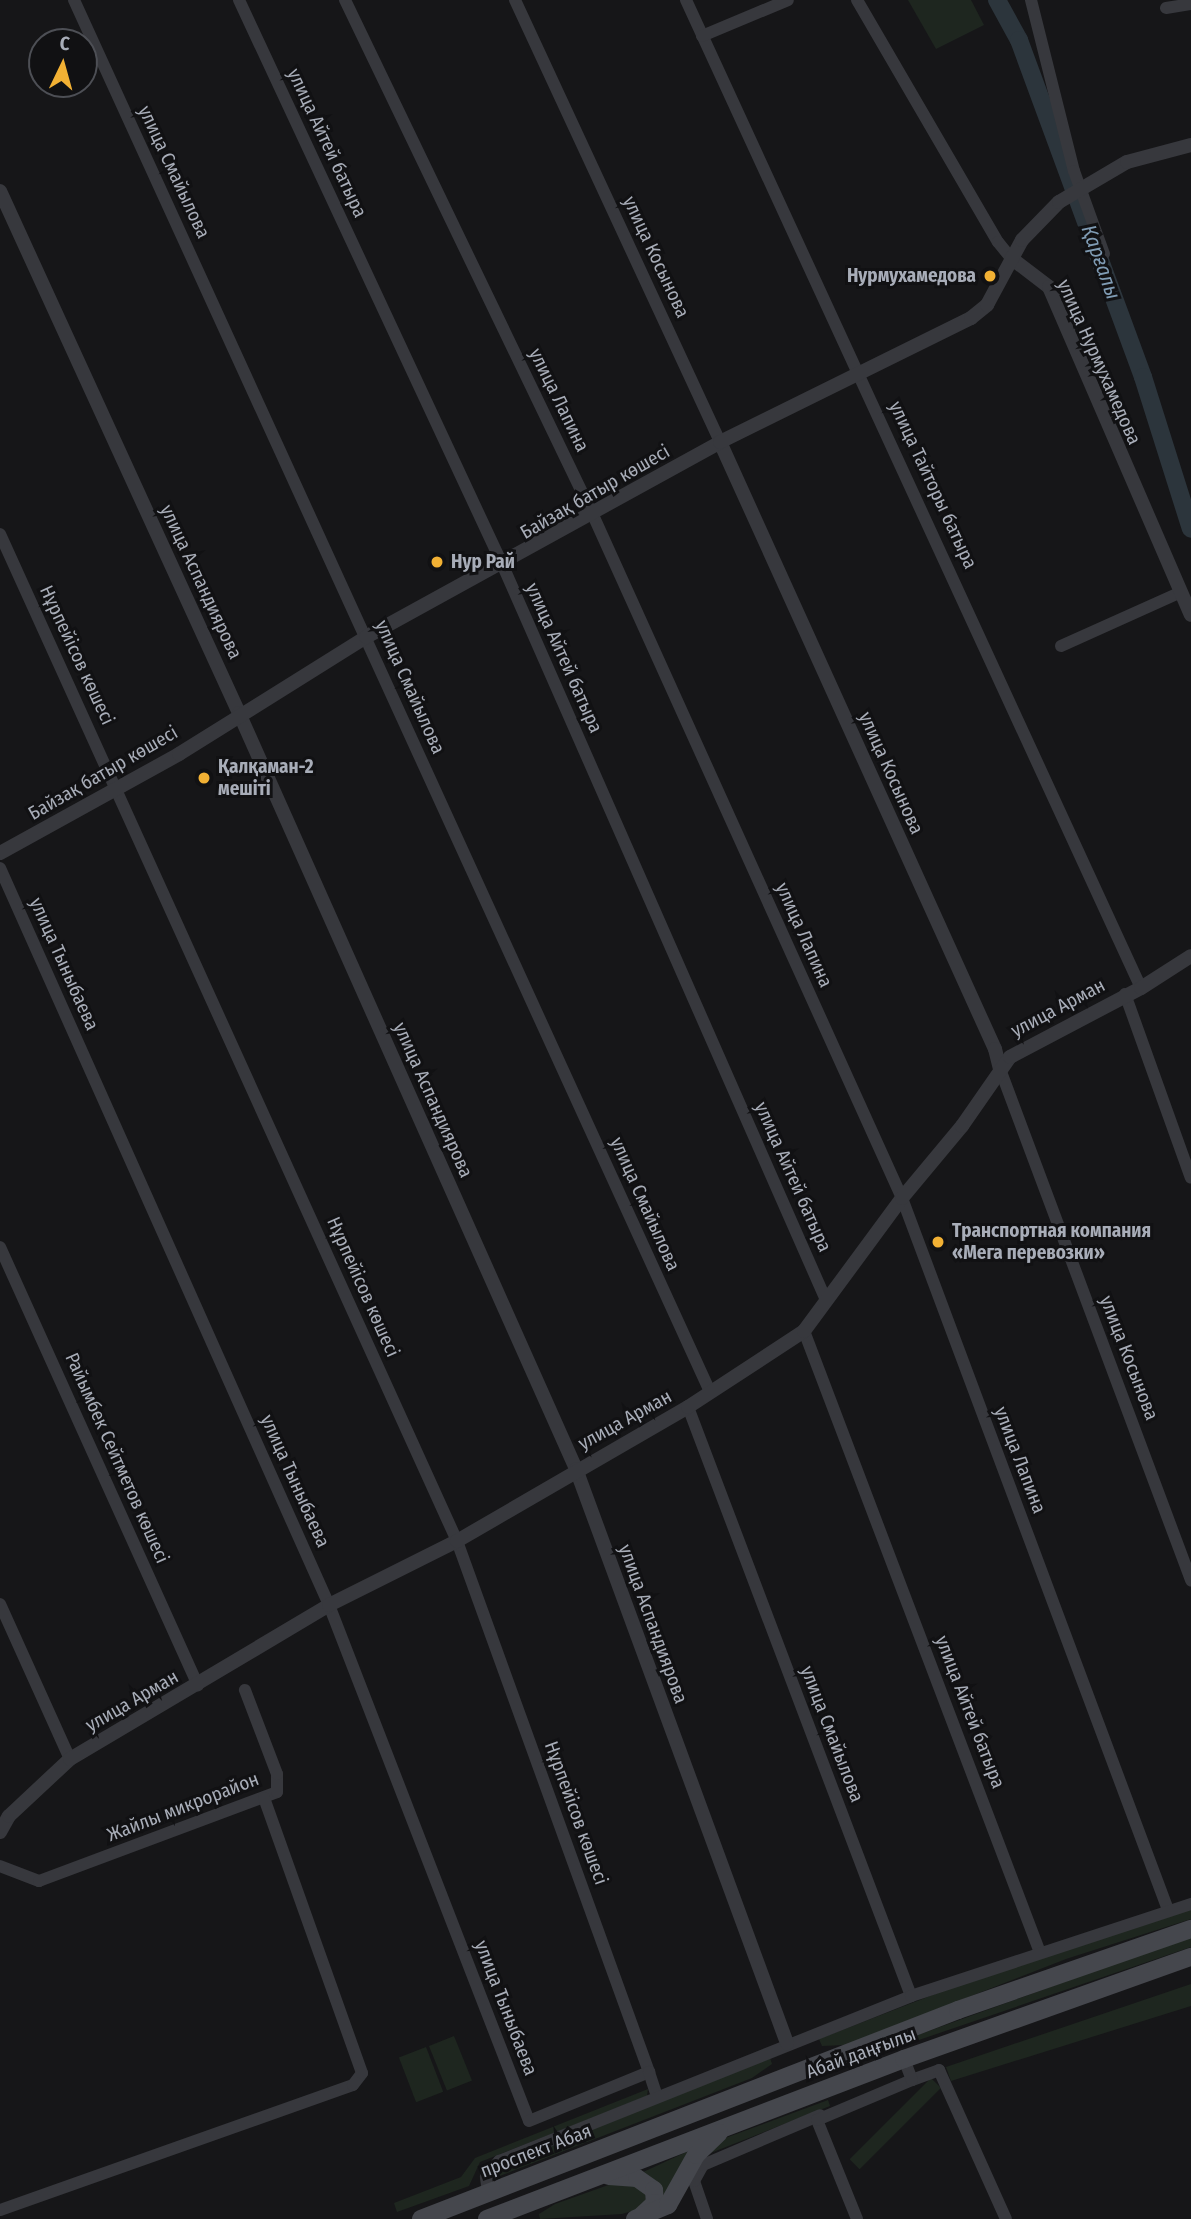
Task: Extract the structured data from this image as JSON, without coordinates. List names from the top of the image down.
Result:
{
  "streets": {
    "main road": ["Абай даңғылы", "проспект Абая"],
    "street": [
      "улица Айтей батыра",
      "улица Смайылова",
      "улица Косынова",
      "улица Нурмухамедова",
      "улица Лапина",
      "улица Тайторы батыра",
      "Байзақ батыр көшесі",
      "улица Аспандиярова",
      "Нұрпейісов көшесі",
      "улица Тыныбаева",
      "улица Арман",
      "Райымбек Сейтметов көшесі",
      "Жайлы микрорайон"
    ]
  },
  "crossings": [
    ["улица Айтей батыра", "Байзақ батыр көшесі"],
    ["улица Айтей батыра", "улица Арман"],
    ["улица Смайылова", "Байзақ батыр көшесі"],
    ["улица Смайылова", "улица Арман"],
    ["улица Косынова", "Байзақ батыр көшесі"],
    ["улица Косынова", "улица Арман"],
    ["улица Нурмухамедова", "Байзақ батыр көшесі"],
    ["улица Лапина", "Байзақ батыр көшесі"],
    ["улица Лапина", "улица Арман"],
    ["улица Тайторы батыра", "Байзақ батыр көшесі"],
    ["улица Тайторы батыра", "улица Арман"],
    ["Байзақ батыр көшесі", "улица Аспандиярова"],
    ["Байзақ батыр көшесі", "Нұрпейісов көшесі"],
    ["улица Аспандиярова", "улица Арман"],
    ["Нұрпейісов көшесі", "улица Тыныбаева"],
    ["Нұрпейісов көшесі", "улица Арман"],
    ["улица Тыныбаева", "улица Арман"],
    ["улица Арман", "Райымбек Сейтметов көшесі"],
    ["Абай даңғылы", "проспект Абая"]
  ],
  "water": ["Қарғалы"],
  "places": [
    "Нурмухамедова",
    "Нур Рай",
    "Қалқаман-2 мешіті",
    "Транспортная компания «Мега перевозки»"
  ],
  "north": "top"
}
